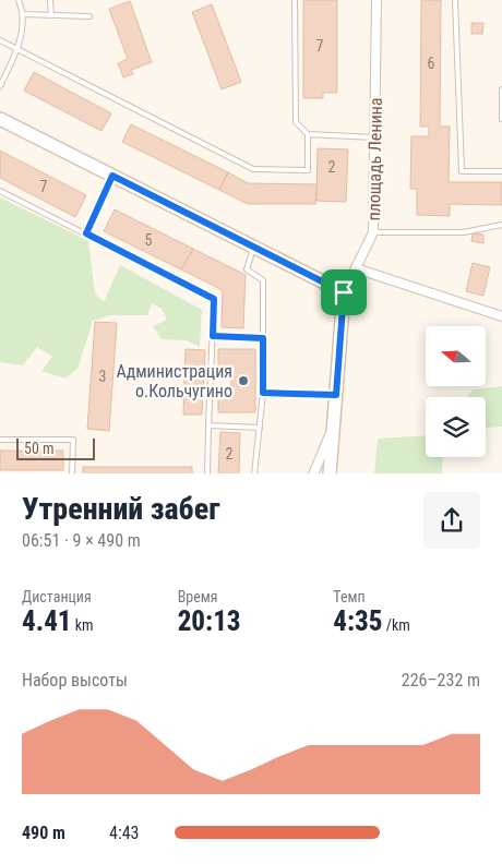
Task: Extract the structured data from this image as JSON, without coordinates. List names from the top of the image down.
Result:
{
  "streets": {
    "main road": ["площадь Ленина"]
  },
  "places": ["Администрация о.Кольчугино"],
  "house_numbers": [
    "7",
    "6",
    "2",
    "7",
    "5",
    "3",
    "2"
  ],
  "scale_bar": "50 m",
  "north": "left",
  "page": {
    "scale": "50 m",
    "heading": ["Утренний забег", "06:51 · 9 × 490 m"],
    "stats": [
      ["Дистанция", "4.41 km"],
      ["Время", "20:13"],
      ["Темп", "4:35 /km"]
    ],
    "chart": ["Набор высоты", "226–232 m"],
    "list": [
      {
        "name": "490 m",
        "note": "4:43"
      }
    ]
  }
}
